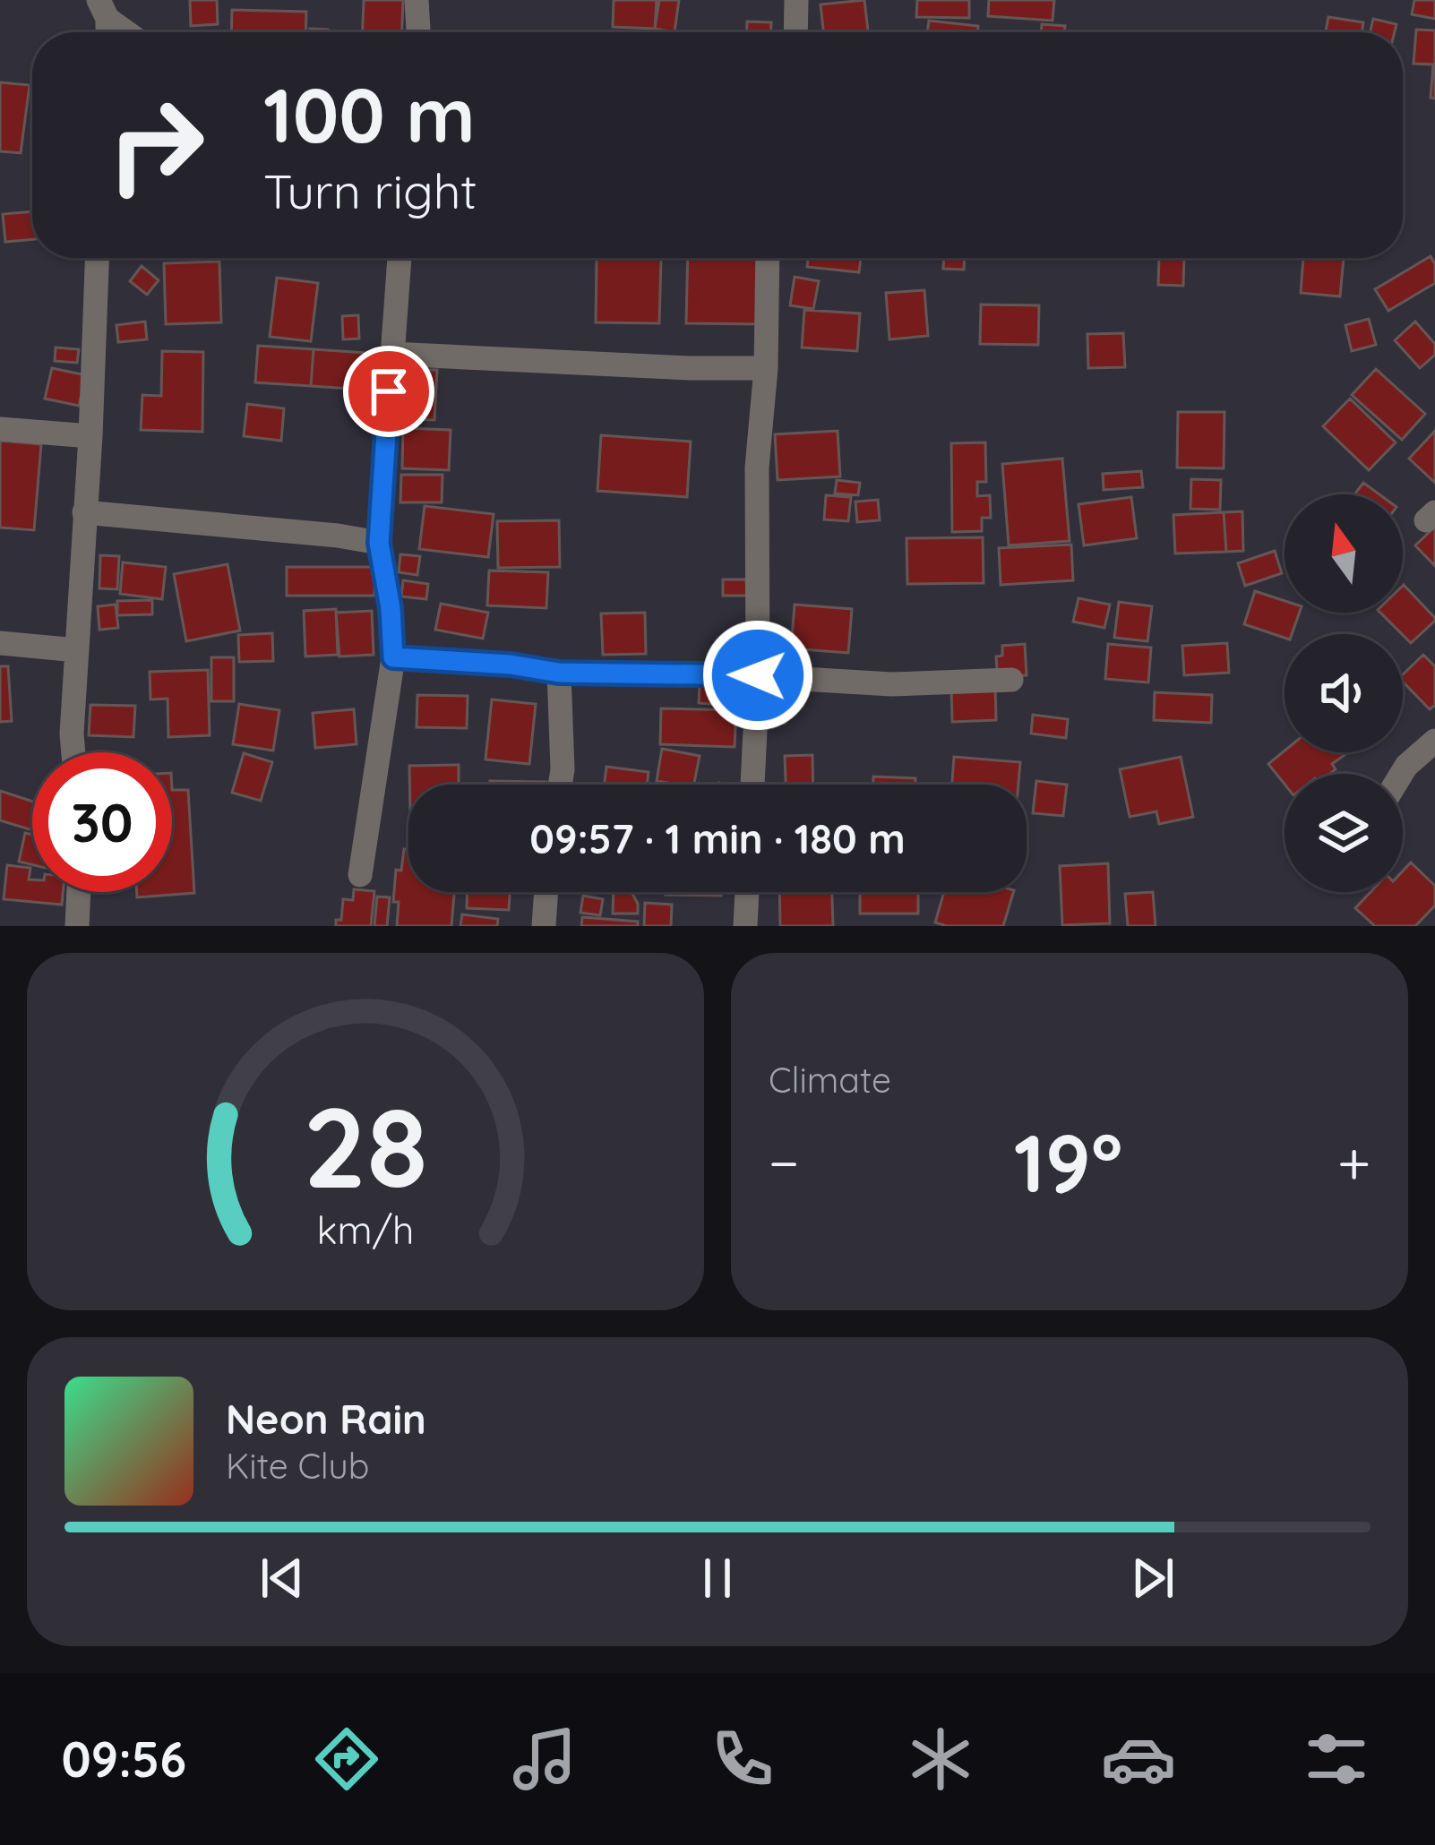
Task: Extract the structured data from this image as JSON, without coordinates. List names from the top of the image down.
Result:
{
  "north": "top",
  "page": {
    "turn": ["100 m", "Turn right"],
    "limit": "30",
    "trip": "09:57 · 1 min · 180 m",
    "tile": "Climate",
    "heat": ["−", "19°", "+"],
    "song": ["Neon Rain", "Kite Club"],
    "tabs": "09:56",
    "gauge": ["28", "km/h"]
  }
}
